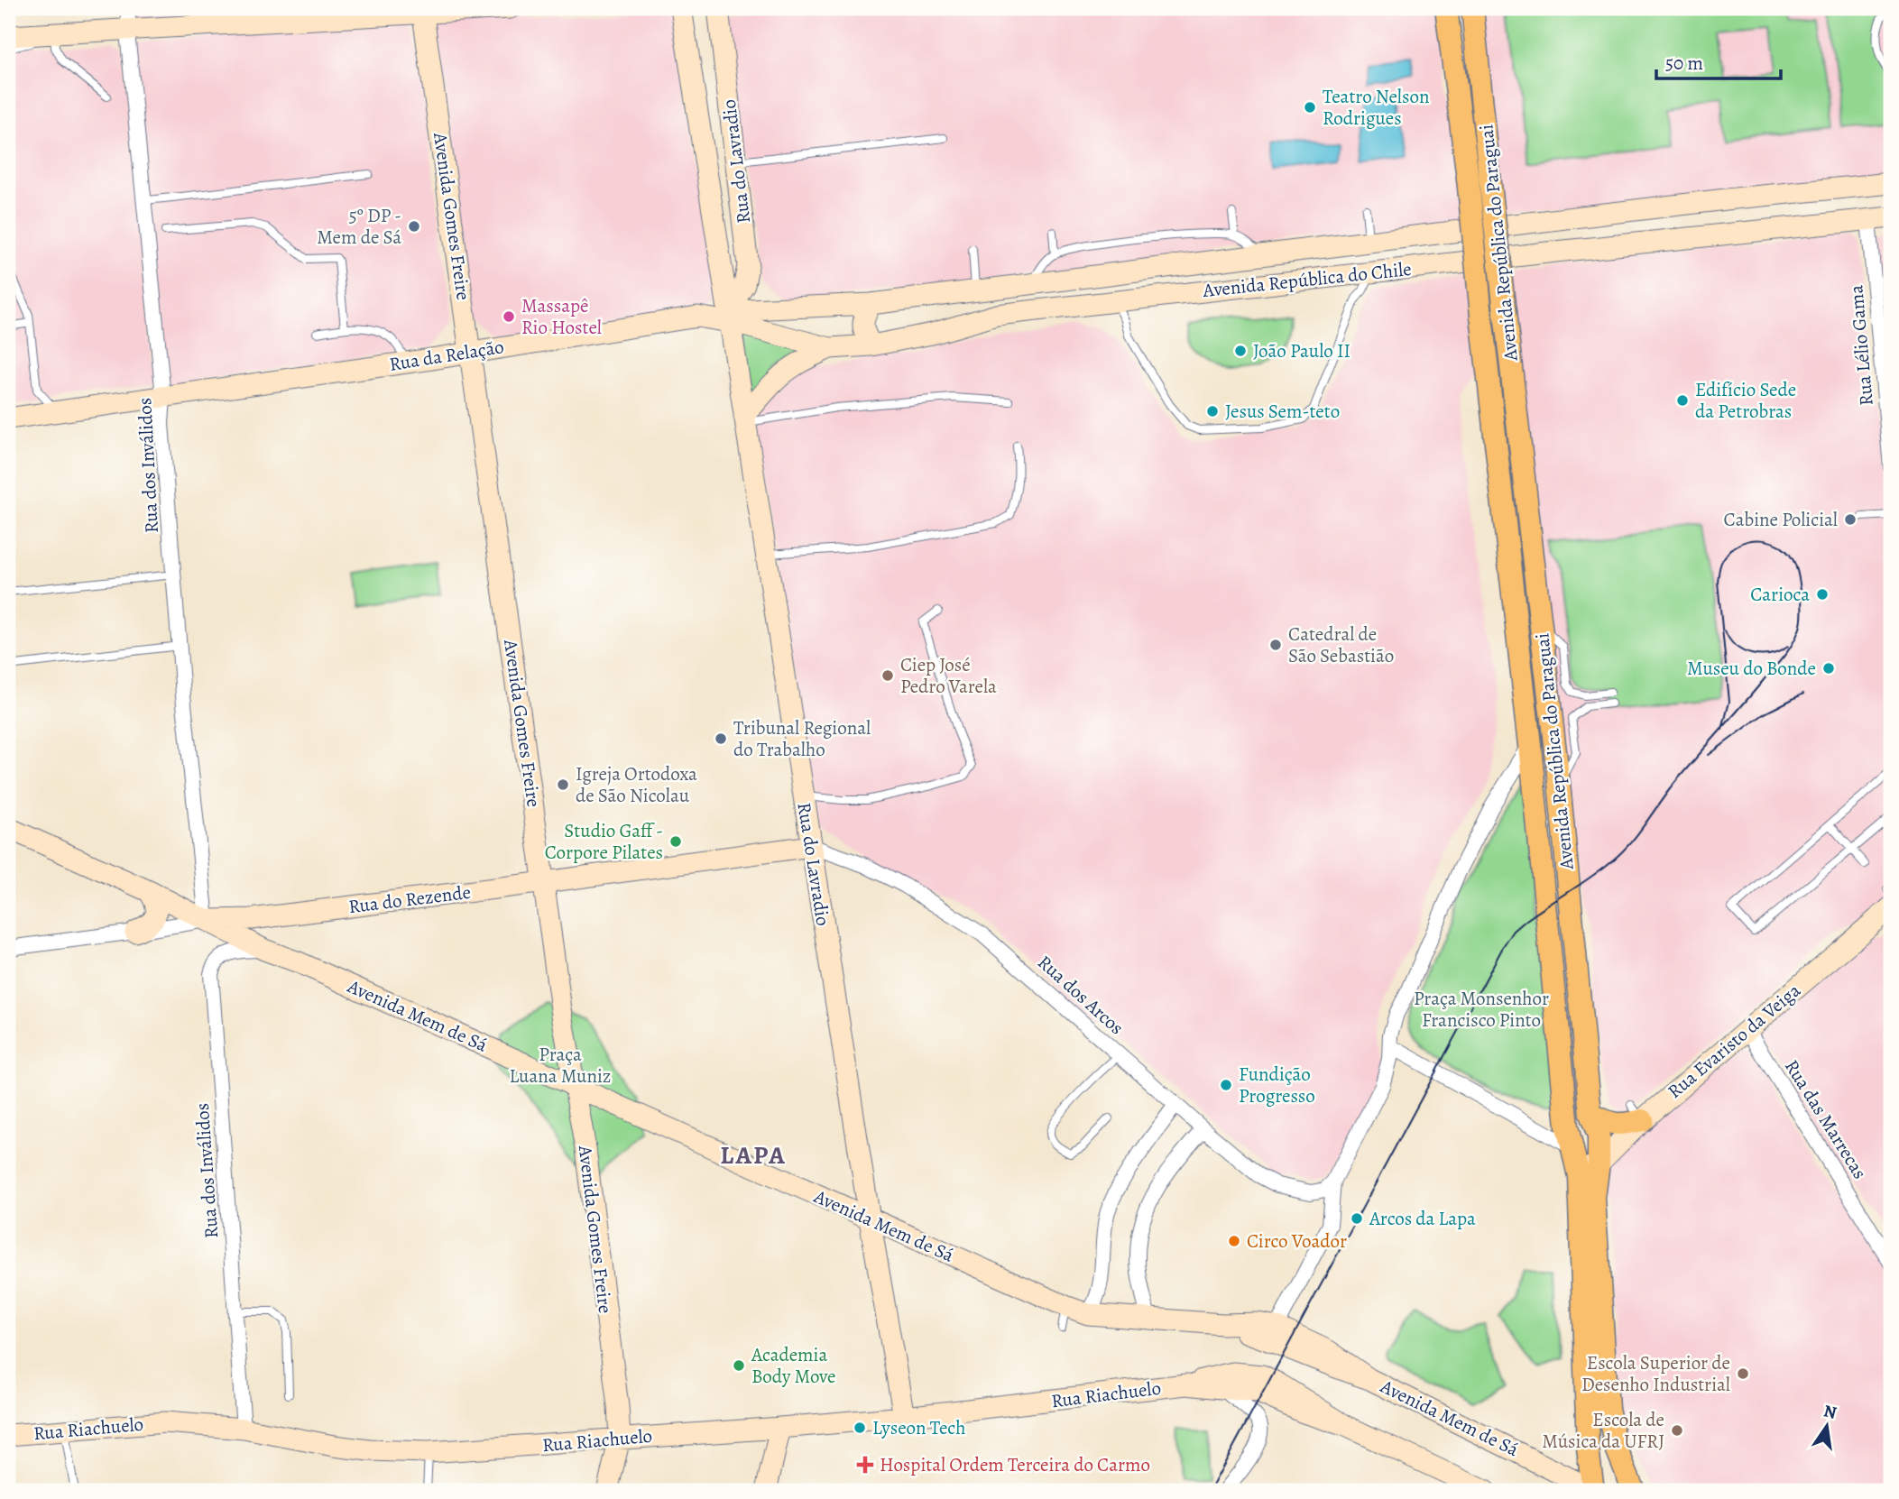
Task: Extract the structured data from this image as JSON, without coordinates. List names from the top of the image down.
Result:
{
  "streets": {
    "main road": [
      "Rua do Lavradio",
      "Avenida Gomes Freire",
      "Avenida República do Paraguai",
      "Avenida República do Chile",
      "Rua da Relação",
      "Rua do Rezende",
      "Avenida Mem de Sá",
      "Rua Evaristo da Veiga",
      "Rua Riachuelo"
    ],
    "street": [
      "Rua Lélio Gama",
      "Rua dos Inválidos",
      "Rua dos Arcos",
      "Rua das Marrecas"
    ]
  },
  "crossings": [
    ["Rua do Lavradio", "Avenida República do Chile"],
    ["Rua do Lavradio", "Rua da Relação"],
    ["Rua do Lavradio", "Rua do Rezende"],
    ["Rua do Lavradio", "Rua dos Arcos"],
    ["Rua do Lavradio", "Avenida Mem de Sá"],
    ["Rua do Lavradio", "Rua Riachuelo"],
    ["Avenida Gomes Freire", "Rua da Relação"],
    ["Avenida Gomes Freire", "Rua do Rezende"],
    ["Avenida Gomes Freire", "Avenida Mem de Sá"],
    ["Avenida Gomes Freire", "Rua Riachuelo"],
    ["Avenida República do Paraguai", "Avenida Mem de Sá"],
    ["Avenida República do Paraguai", "Rua Evaristo da Veiga"],
    ["Avenida República do Chile", "Rua Lélio Gama"],
    ["Avenida República do Chile", "Rua da Relação"],
    ["Rua da Relação", "Rua dos Inválidos"],
    ["Rua dos Inválidos", "Rua do Rezende"],
    ["Rua dos Inválidos", "Avenida Mem de Sá"],
    ["Rua dos Inválidos", "Rua Riachuelo"],
    ["Rua do Rezende", "Rua dos Arcos"],
    ["Rua do Rezende", "Avenida Mem de Sá"],
    ["Rua Evaristo da Veiga", "Rua das Marrecas"]
  ],
  "districts": ["LAPA"],
  "parks": ["Praça Monsenhor Francisco Pinto", "Praça Luana Muniz"],
  "places": {
    "other": [
      "Teatro Nelson Rodrigues",
      "5º DP - Mem de Sá",
      "Massapê Rio Hostel",
      "João Paulo II",
      "Edifício Sede da Petrobras",
      "Jesus Sem-teto",
      "Cabine Policial",
      "Carioca",
      "Catedral de São Sebastião",
      "Museu do Bonde",
      "Ciep José Pedro Varela",
      "Tribunal Regional do Trabalho",
      "Igreja Ortodoxa de São Nicolau",
      "Studio Gaff - Corpore Pilates",
      "Fundição Progresso",
      "Arcos da Lapa",
      "Circo Voador",
      "Academia Body Move",
      "Escola Superior de Desenho Industrial",
      "Lyseon Tech",
      "Escola de Música da UFRJ"
    ],
    "health": ["Hospital Ordem Terceira do Carmo"]
  },
  "scale_bar": "50 m",
  "north": "top"
}
